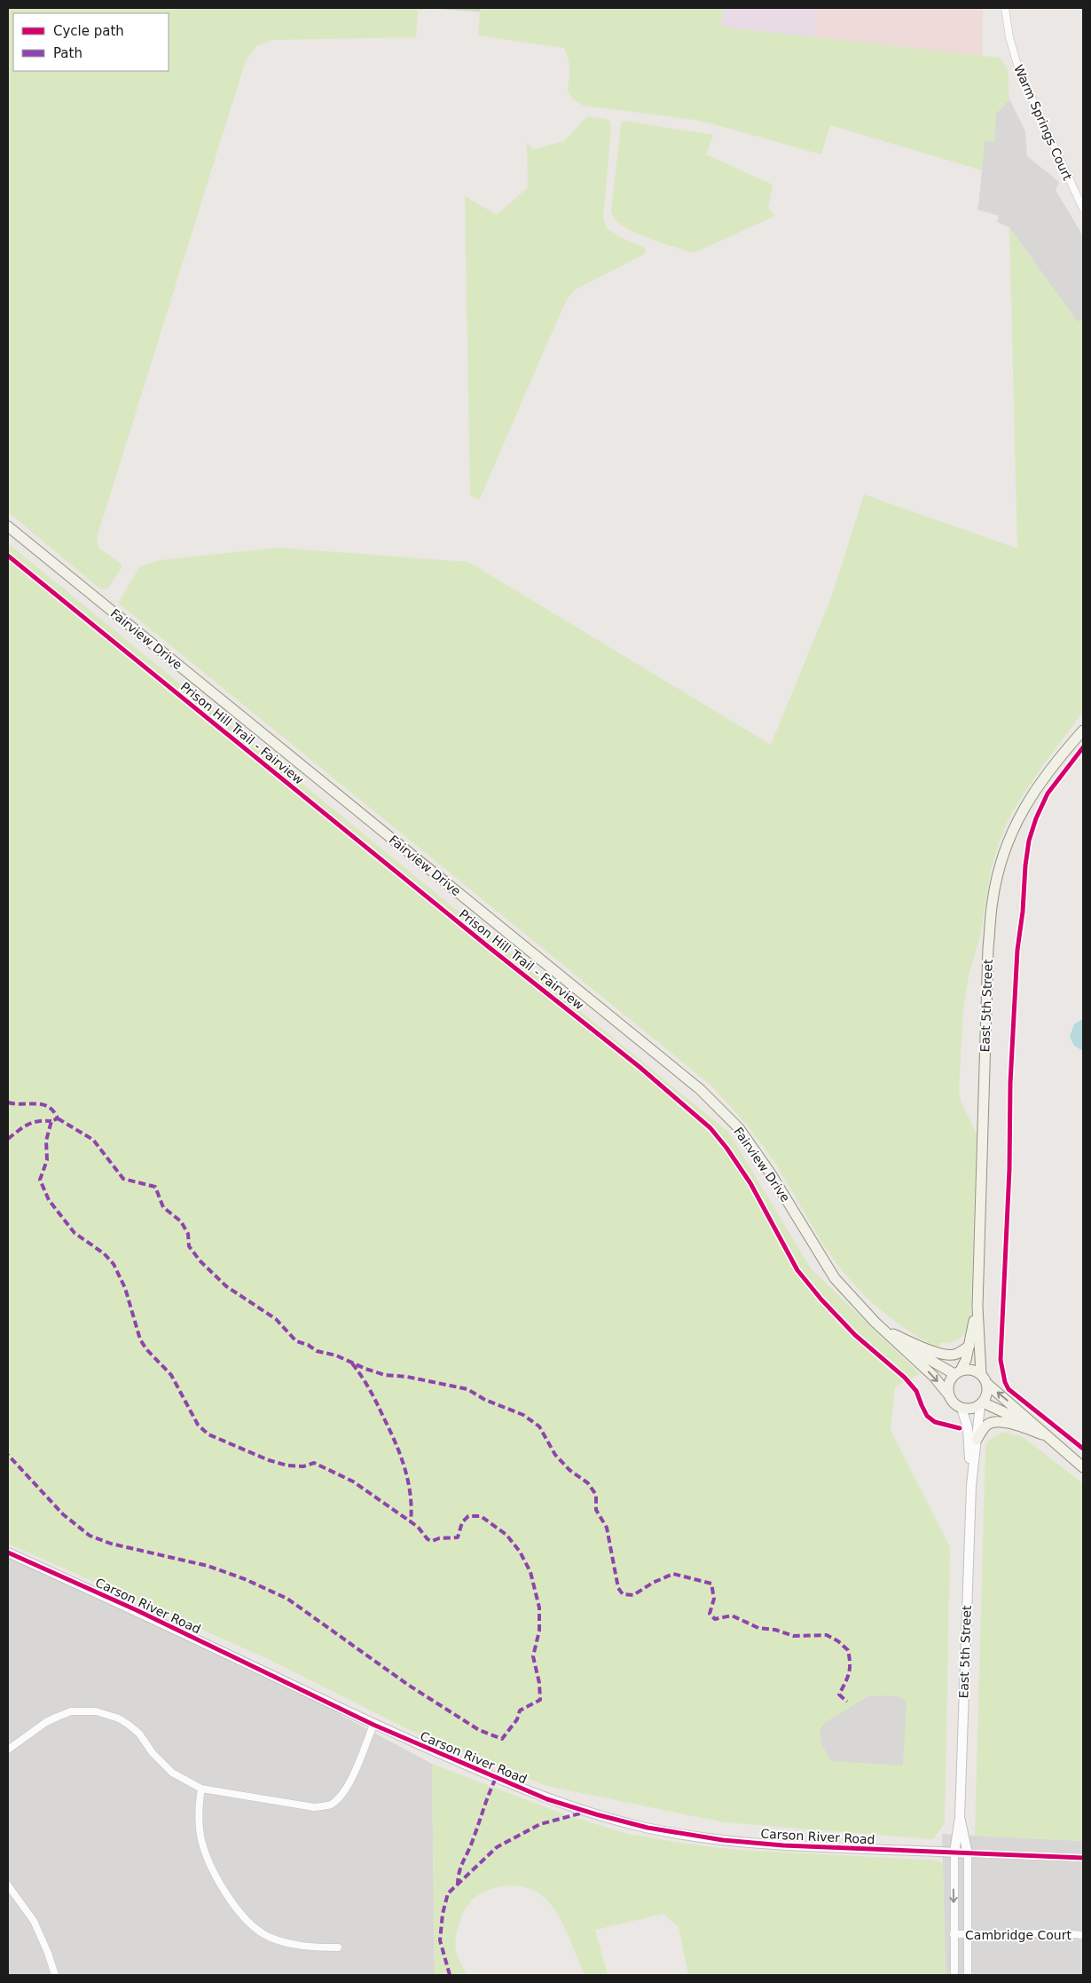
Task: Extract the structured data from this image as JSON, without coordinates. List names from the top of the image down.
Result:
{
  "streets": {
    "main road": ["Fairview Drive", "East 5th Street"],
    "street": ["Warm Springs Court", "Carson River Road", "Cambridge Court"],
    "cycle path": ["Prison Hill Trail - Fairview"]
  },
  "crossings": [
    ["Fairview Drive", "East 5th Street"],
    ["East 5th Street", "Carson River Road"],
    ["East 5th Street", "Cambridge Court"]
  ],
  "legend": ["Cycle path", "Path"]
}
